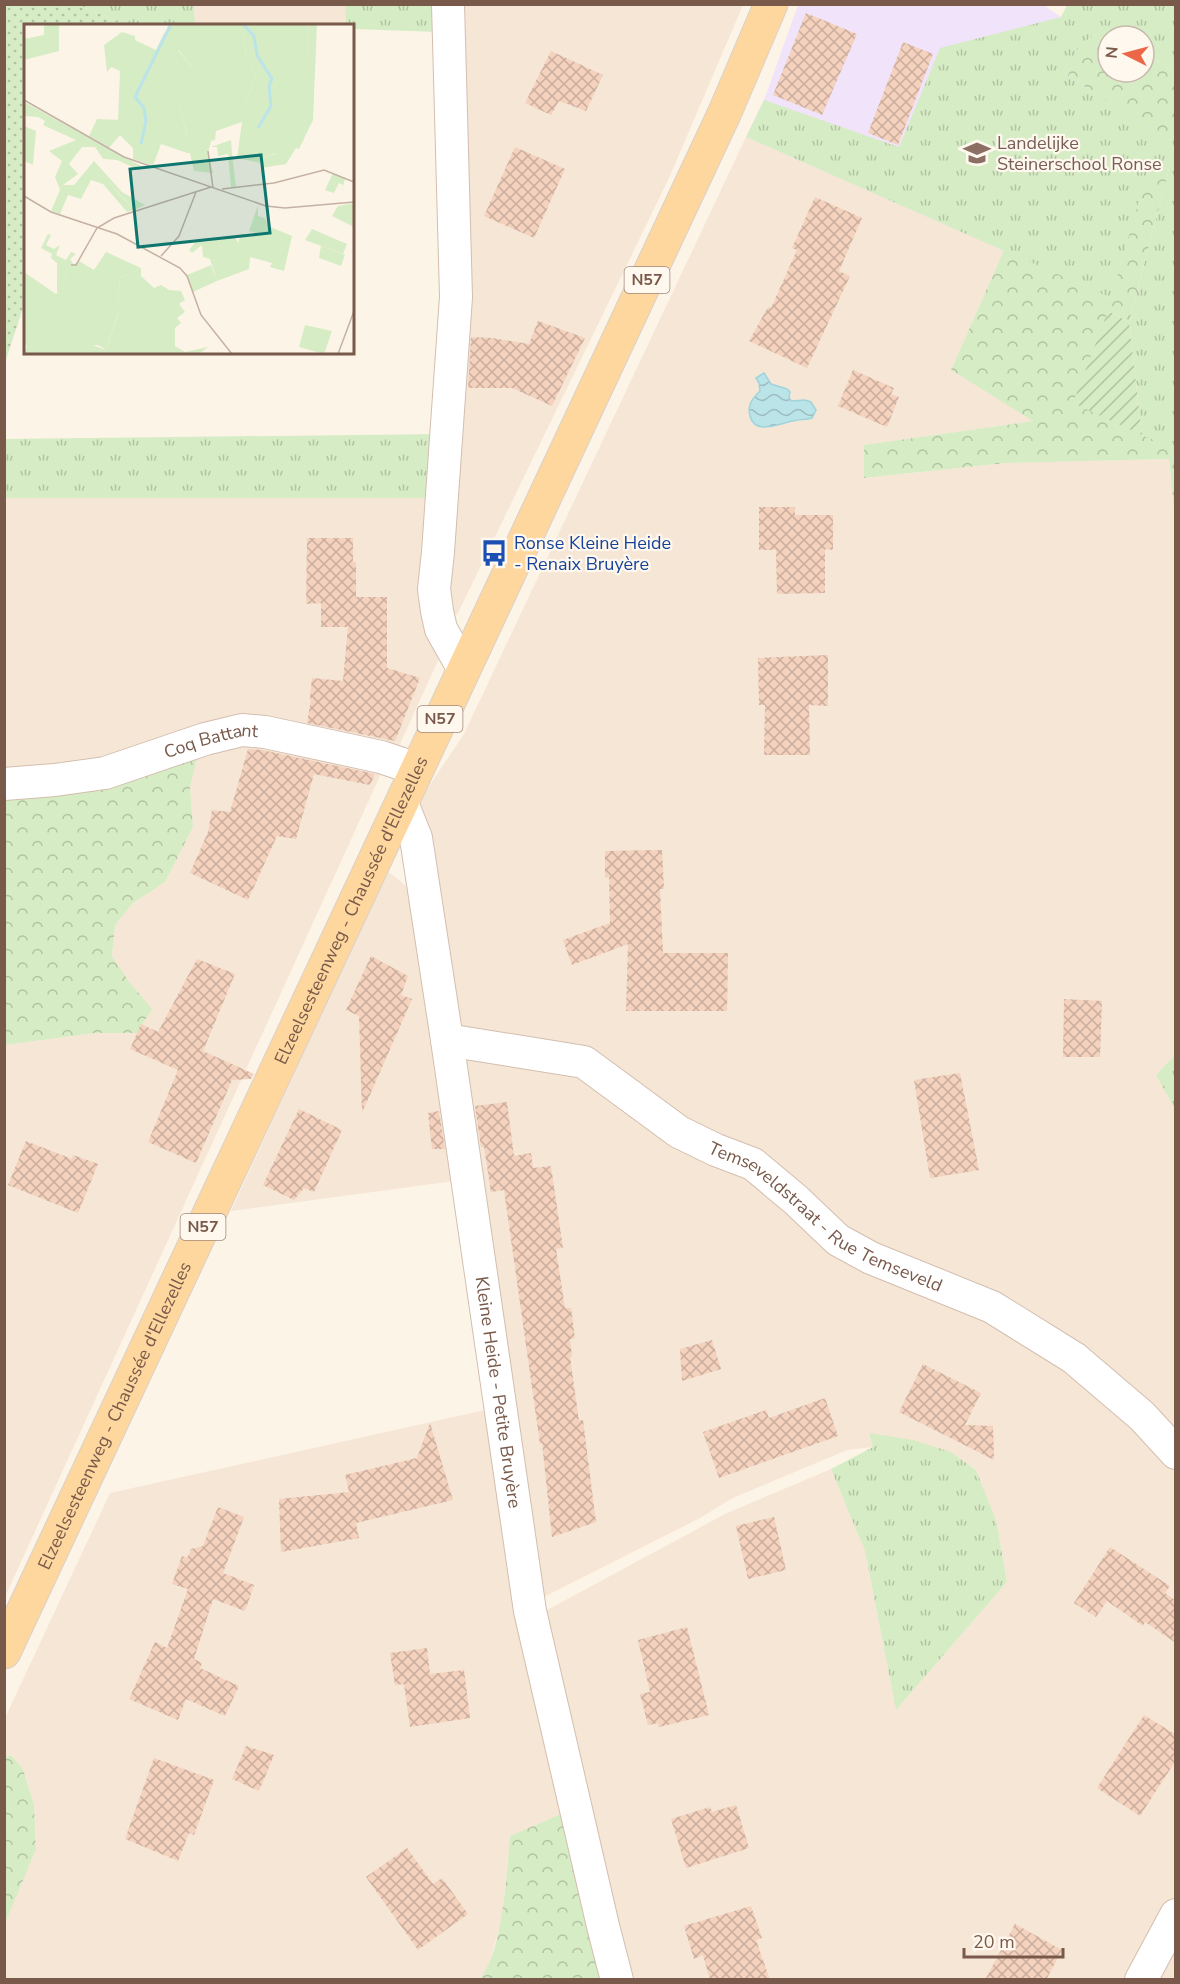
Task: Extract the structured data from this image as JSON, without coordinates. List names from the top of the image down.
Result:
{
  "streets": {
    "main road": ["N57", "Elzeelsesteenweg - Chaussée d'Ellezelles"],
    "street": ["Coq Battant", "Temseveldstraat - Rue Temseveld", "Kleine Heide - Petite Bruyère"]
  },
  "crossings": [
    ["Coq Battant", "Elzeelsesteenweg - Chaussée d'Ellezelles"],
    ["Elzeelsesteenweg - Chaussée d'Ellezelles", "Kleine Heide - Petite Bruyère"],
    ["Temseveldstraat - Rue Temseveld", "Kleine Heide - Petite Bruyère"]
  ],
  "places": {
    "school or university": ["Landelijke Steinerschool Ronse"],
    "bus stop": ["Ronse Kleine Heide - Renaix Bruyère"]
  },
  "scale_bar": "20 m",
  "north": "left"
}
